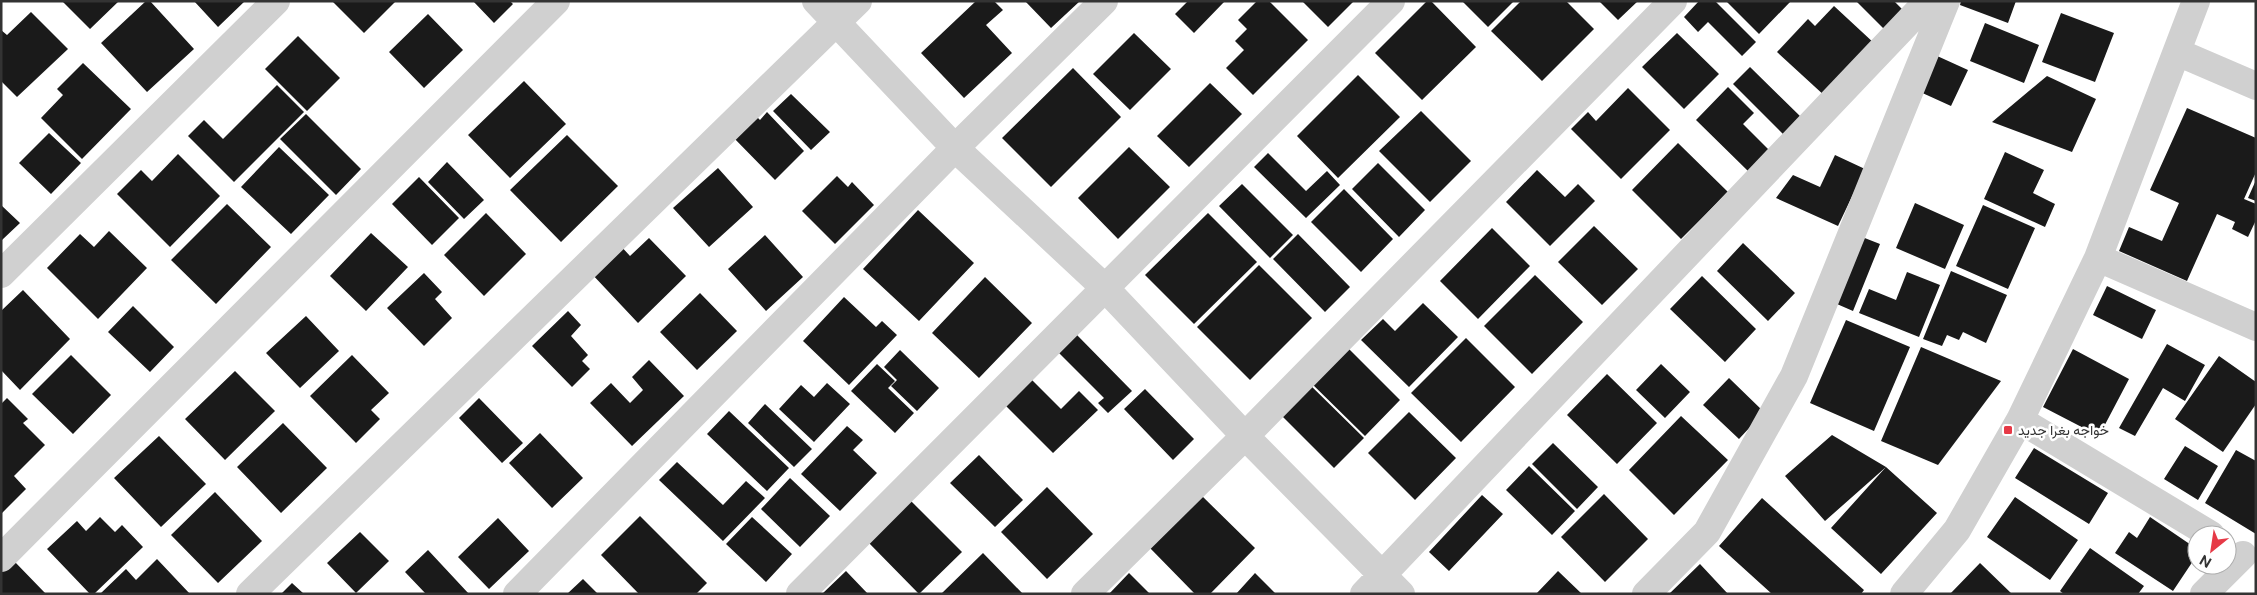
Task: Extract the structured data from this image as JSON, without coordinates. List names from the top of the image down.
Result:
{
  "places": {
    "transit": ["خواجه بغرا جدید"]
  },
  "north": "bottom left"
}
